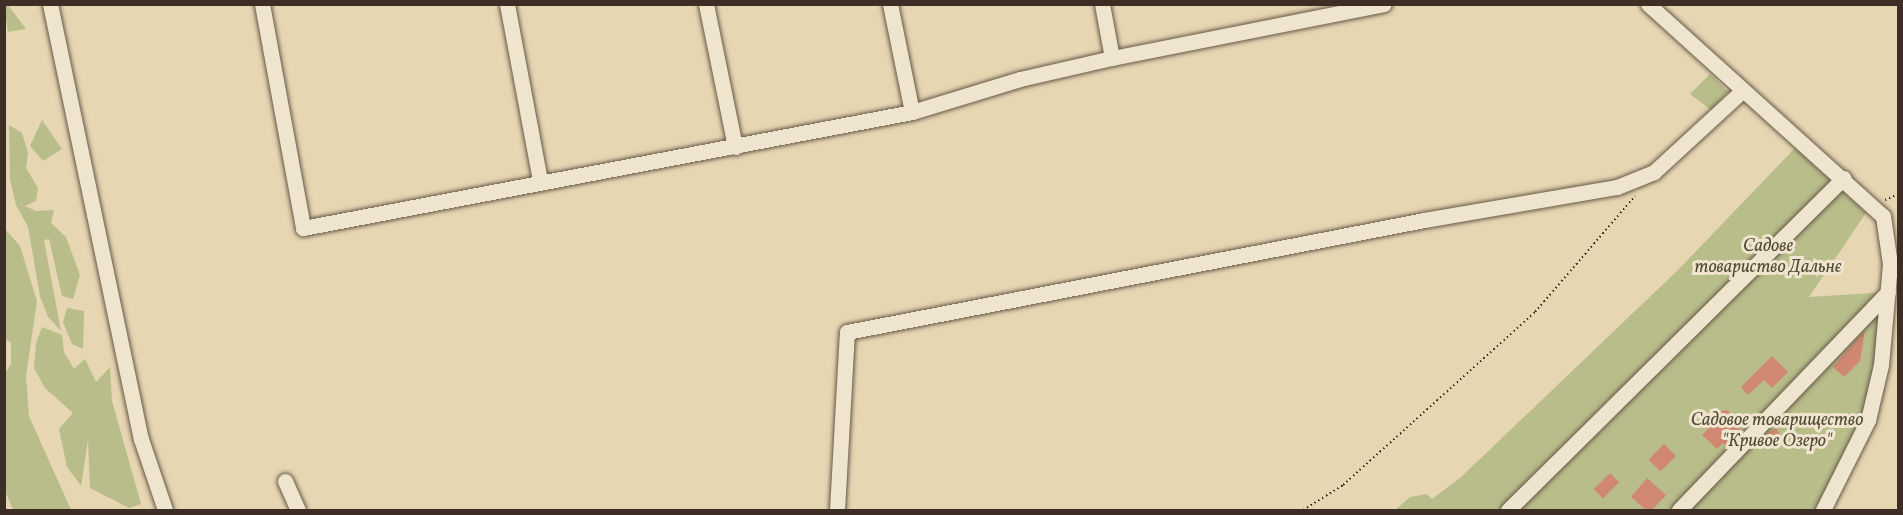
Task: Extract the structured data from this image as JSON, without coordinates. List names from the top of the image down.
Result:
{
  "parks": ["Садове товариство Дальнє", "Садовое товарищество \"Кривое Озеро\""]
}
